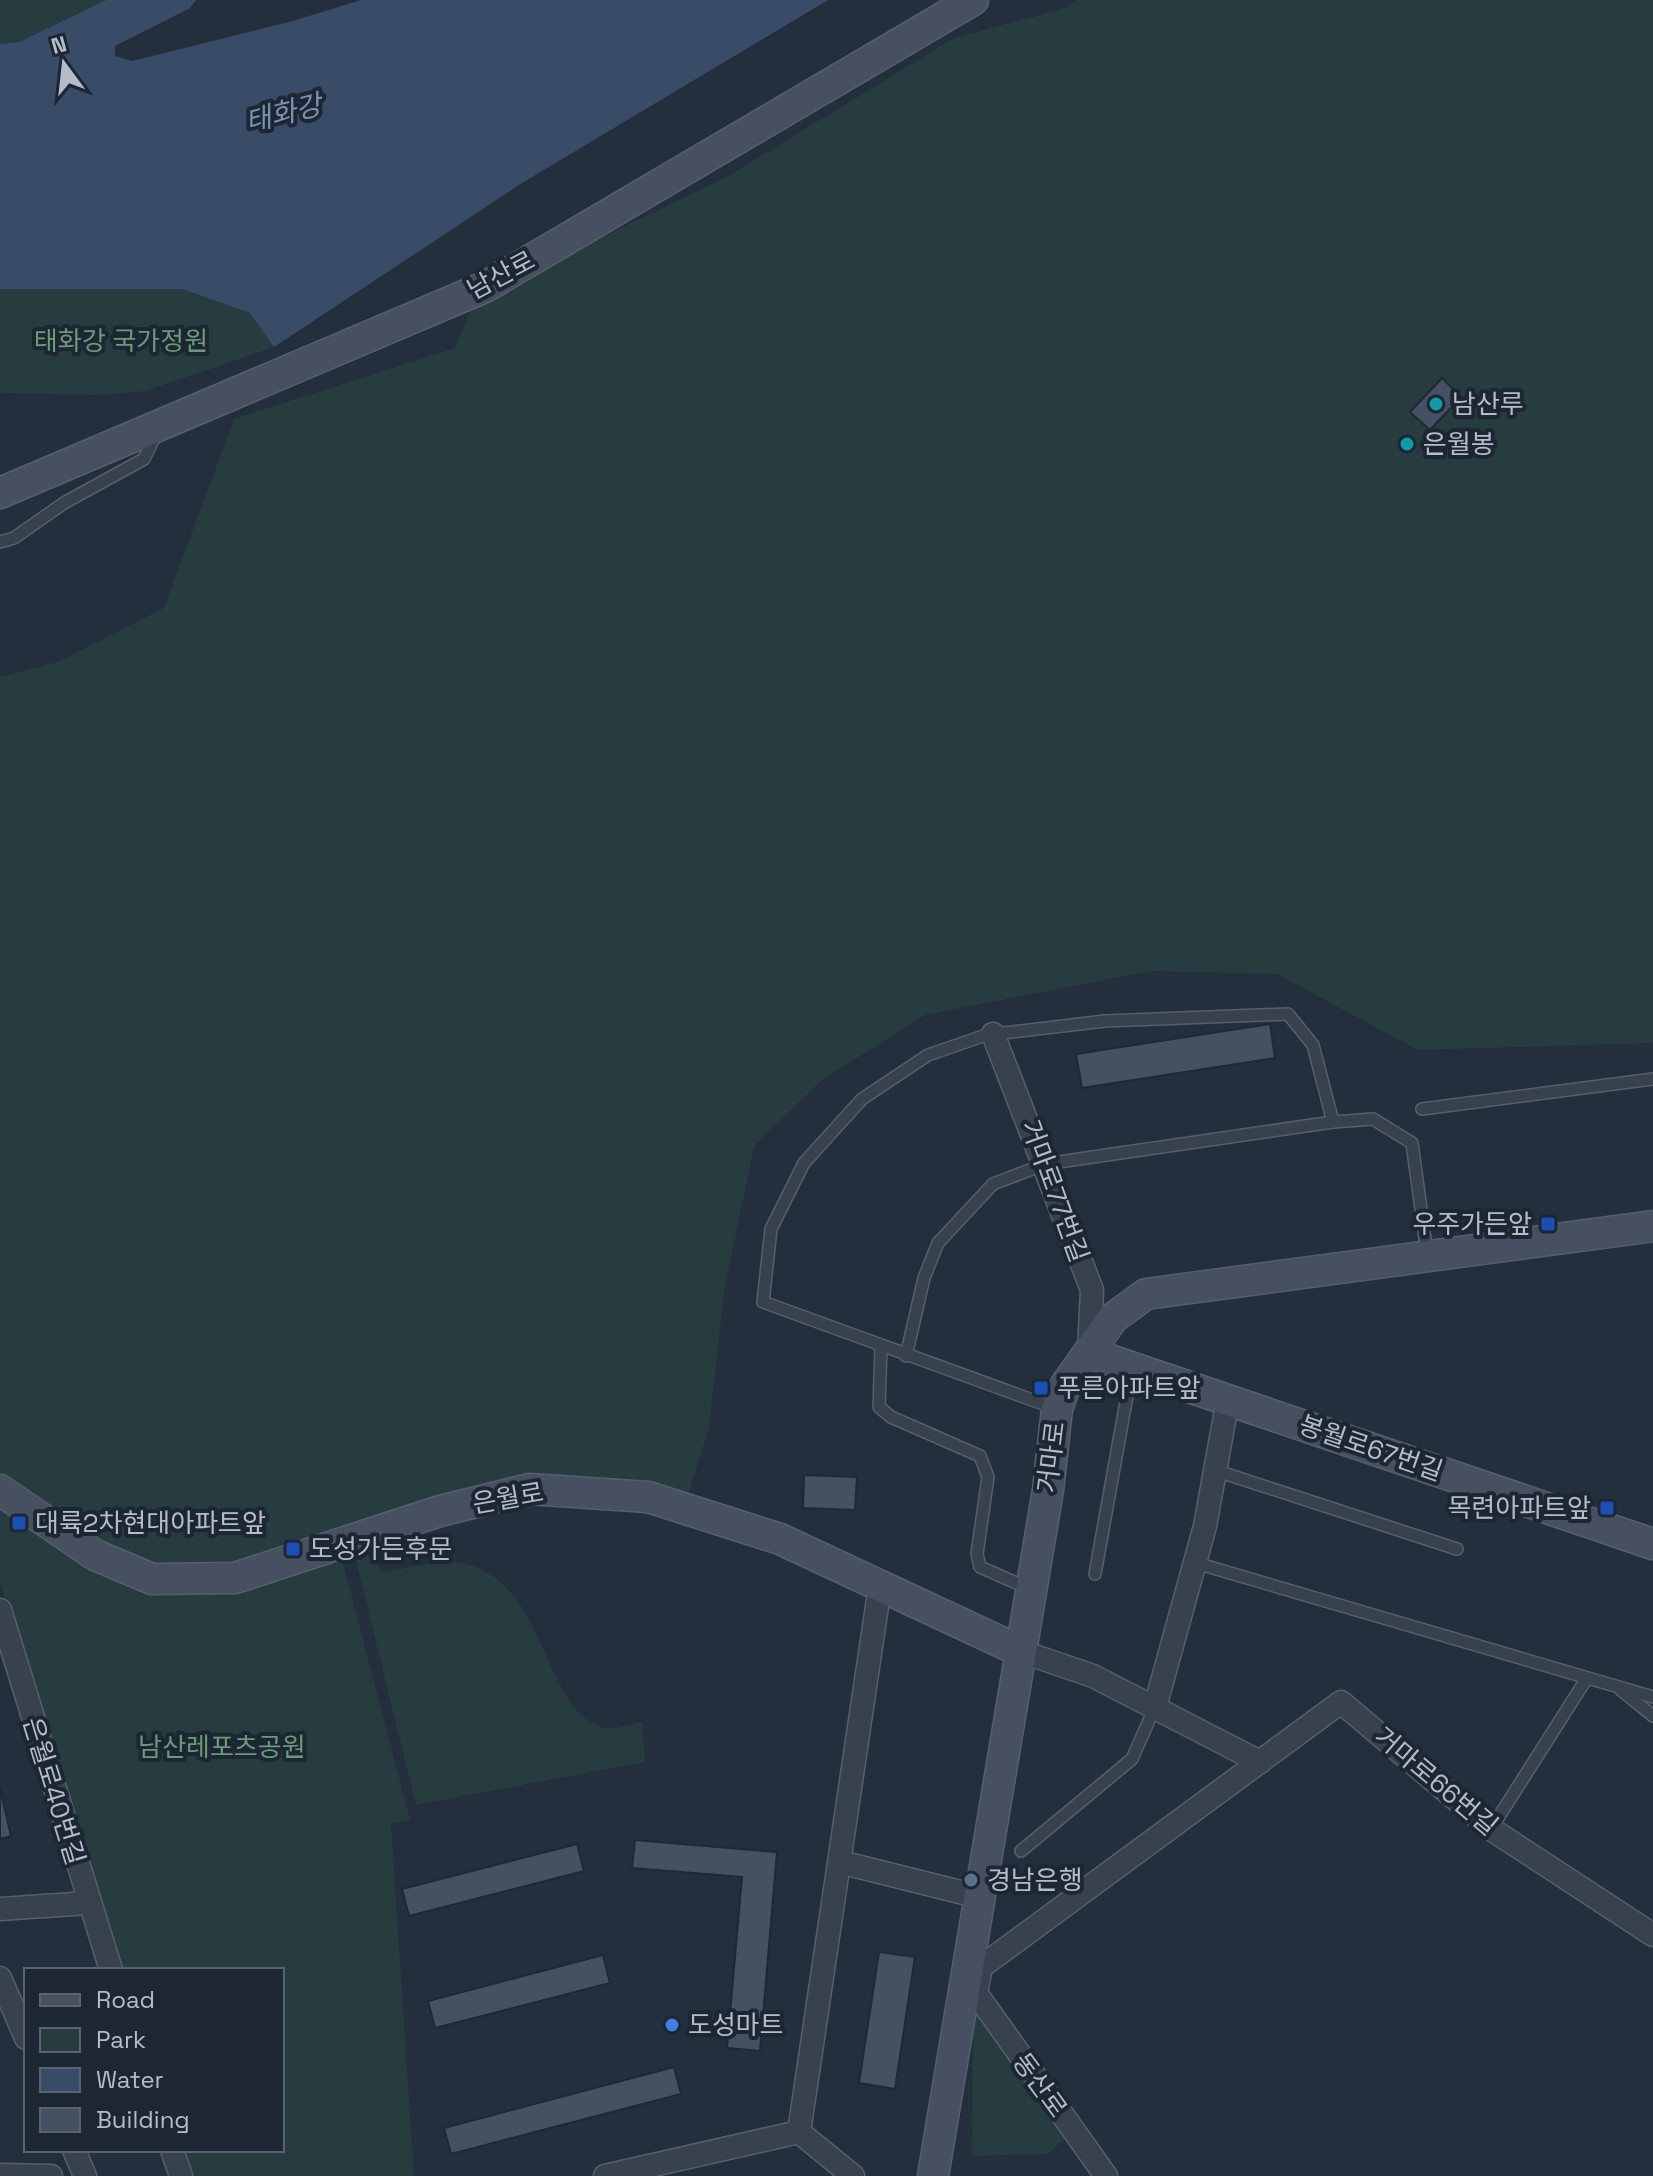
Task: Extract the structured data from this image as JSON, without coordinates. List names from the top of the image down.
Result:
{
  "streets": {
    "main road": [
      "남산로",
      "봉월로67번길",
      "거마로",
      "은월로"
    ],
    "street": [
      "거마로77번길",
      "거마로66번길",
      "은월로40번길",
      "동산로"
    ]
  },
  "crossings": [
    ["거마로77번길", "봉월로67번길"],
    ["거마로77번길", "거마로"],
    ["봉월로67번길", "거마로"],
    ["거마로", "은월로"],
    ["거마로", "거마로66번길"],
    ["거마로", "동산로"],
    ["거마로66번길", "동산로"]
  ],
  "water": ["태화강"],
  "parks": ["태화강 국가정원", "남산레포츠공원"],
  "places": {
    "other": [
      "남산루",
      "은월봉",
      "경남은행",
      "도성마트"
    ],
    "transit": [
      "우주가든앞",
      "푸른아파트앞",
      "목련아파트앞",
      "대륙2차현대아파트앞",
      "도성가든후문"
    ]
  },
  "legend": [
    "Road",
    "Park",
    "Water",
    "Building"
  ],
  "north": "top"
}
